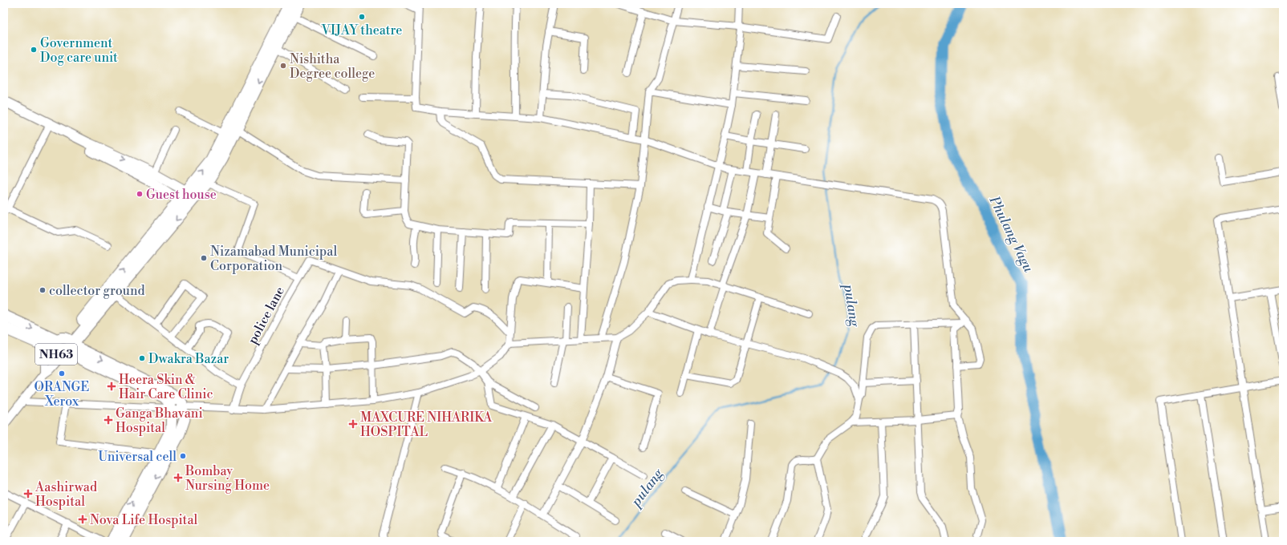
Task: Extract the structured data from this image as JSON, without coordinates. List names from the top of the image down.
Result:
{
  "streets": {
    "highway": ["NH63"],
    "street": ["police lane"]
  },
  "water": ["Phulang Vagu", "pulang"],
  "places": {
    "other": [
      "VIJAY theatre",
      "Government Dog care unit",
      "Nishitha Degree college",
      "Guest house",
      "Nizamabad Municipal Corporation",
      "collector ground",
      "Dwakra Bazar",
      "ORANGE Xerox",
      "Universal cell"
    ],
    "health": [
      "Heera Skin & Hair Care Clinic",
      "Ganga Bhavani Hospital",
      "MAXCURE NIHARIKA HOSPITAL",
      "Bombay Nursing Home",
      "Aashirwad Hospital",
      "Nova Life Hospital"
    ]
  }
}
